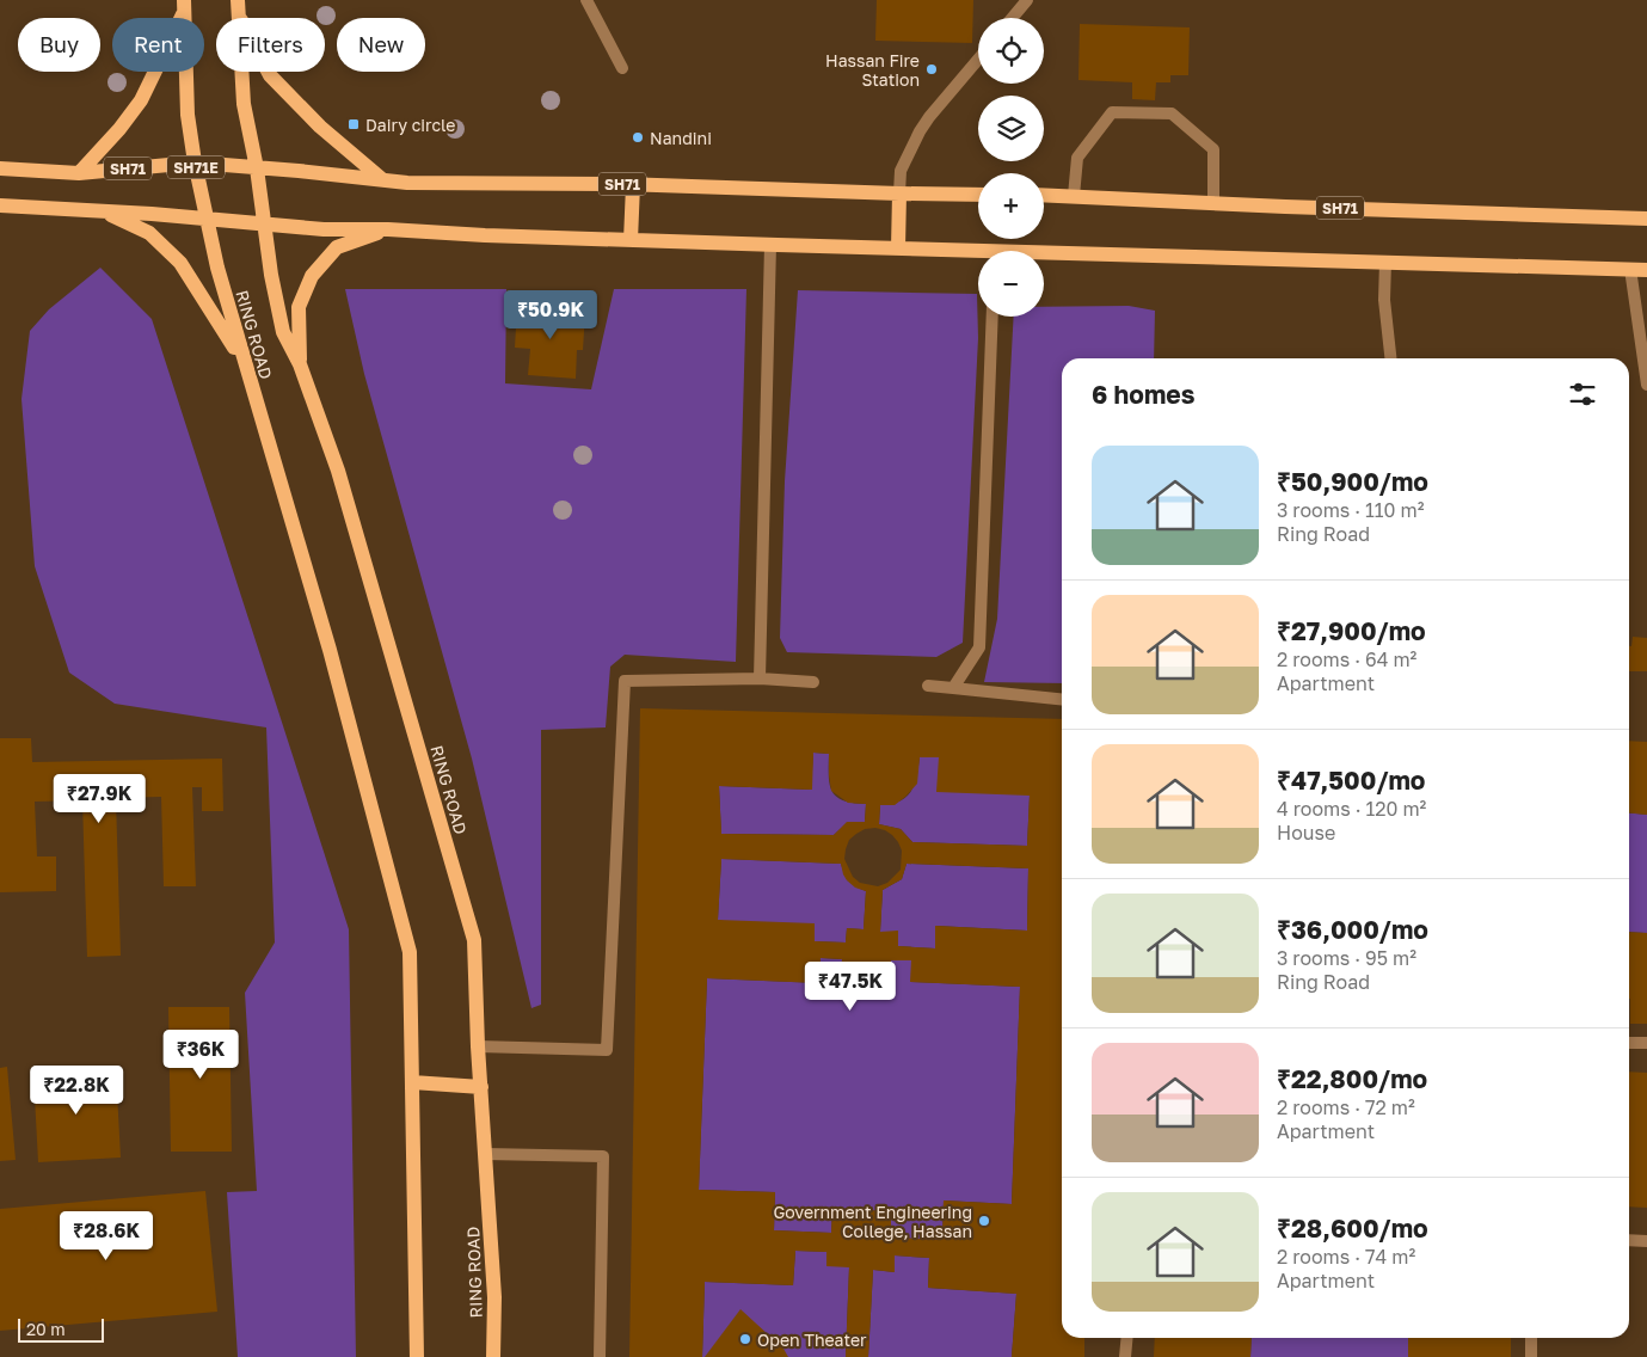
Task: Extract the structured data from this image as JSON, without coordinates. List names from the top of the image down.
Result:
{
  "streets": {
    "main road": ["SH71E", "SH71", "RING ROAD"]
  },
  "crossings": [
    ["SH71E", "SH71"],
    ["SH71E", "RING ROAD"],
    ["SH71", "RING ROAD"]
  ],
  "places": {
    "other": [
      "Hassan Fire Station",
      "Nandini",
      "Government Engineering College, Hassan",
      "Open Theater"
    ],
    "transit": ["Dairy circle"]
  },
  "scale_bar": "20 m",
  "page": {
    "map_buttons": ["+", "−"],
    "chip": [
      "Buy",
      "Rent",
      "Filters",
      "New"
    ],
    "price": [
      "₹50.9K",
      "₹27.9K",
      "₹47.5K",
      "₹36K",
      "₹22.8K",
      "₹28.6K"
    ],
    "heading": "6 homes",
    "list": [
      {
        "name": "₹50,900/mo",
        "note": "3 rooms · 110 m² · Ring Road"
      },
      {
        "name": "₹27,900/mo",
        "note": "2 rooms · 64 m² · Apartment"
      },
      {
        "name": "₹47,500/mo",
        "note": "4 rooms · 120 m² · House"
      },
      {
        "name": "₹36,000/mo",
        "note": "3 rooms · 95 m² · Ring Road"
      },
      {
        "name": "₹22,800/mo",
        "note": "2 rooms · 72 m² · Apartment"
      },
      {
        "name": "₹28,600/mo",
        "note": "2 rooms · 74 m² · Apartment"
      }
    ],
    "scale": "20 m"
  }
}
